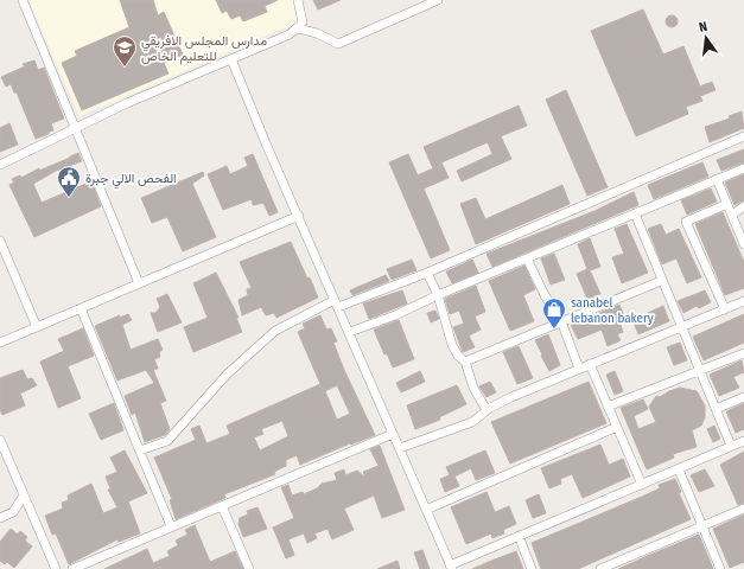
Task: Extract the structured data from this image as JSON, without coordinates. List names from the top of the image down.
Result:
{
  "places": {
    "school or university": ["مدارس المجلس الافريقي للتعليم الخاص"],
    "public building": ["الفحص الالي جبرة"],
    "shop": ["sanabel lebanon bakery"]
  },
  "north": "top"
}
